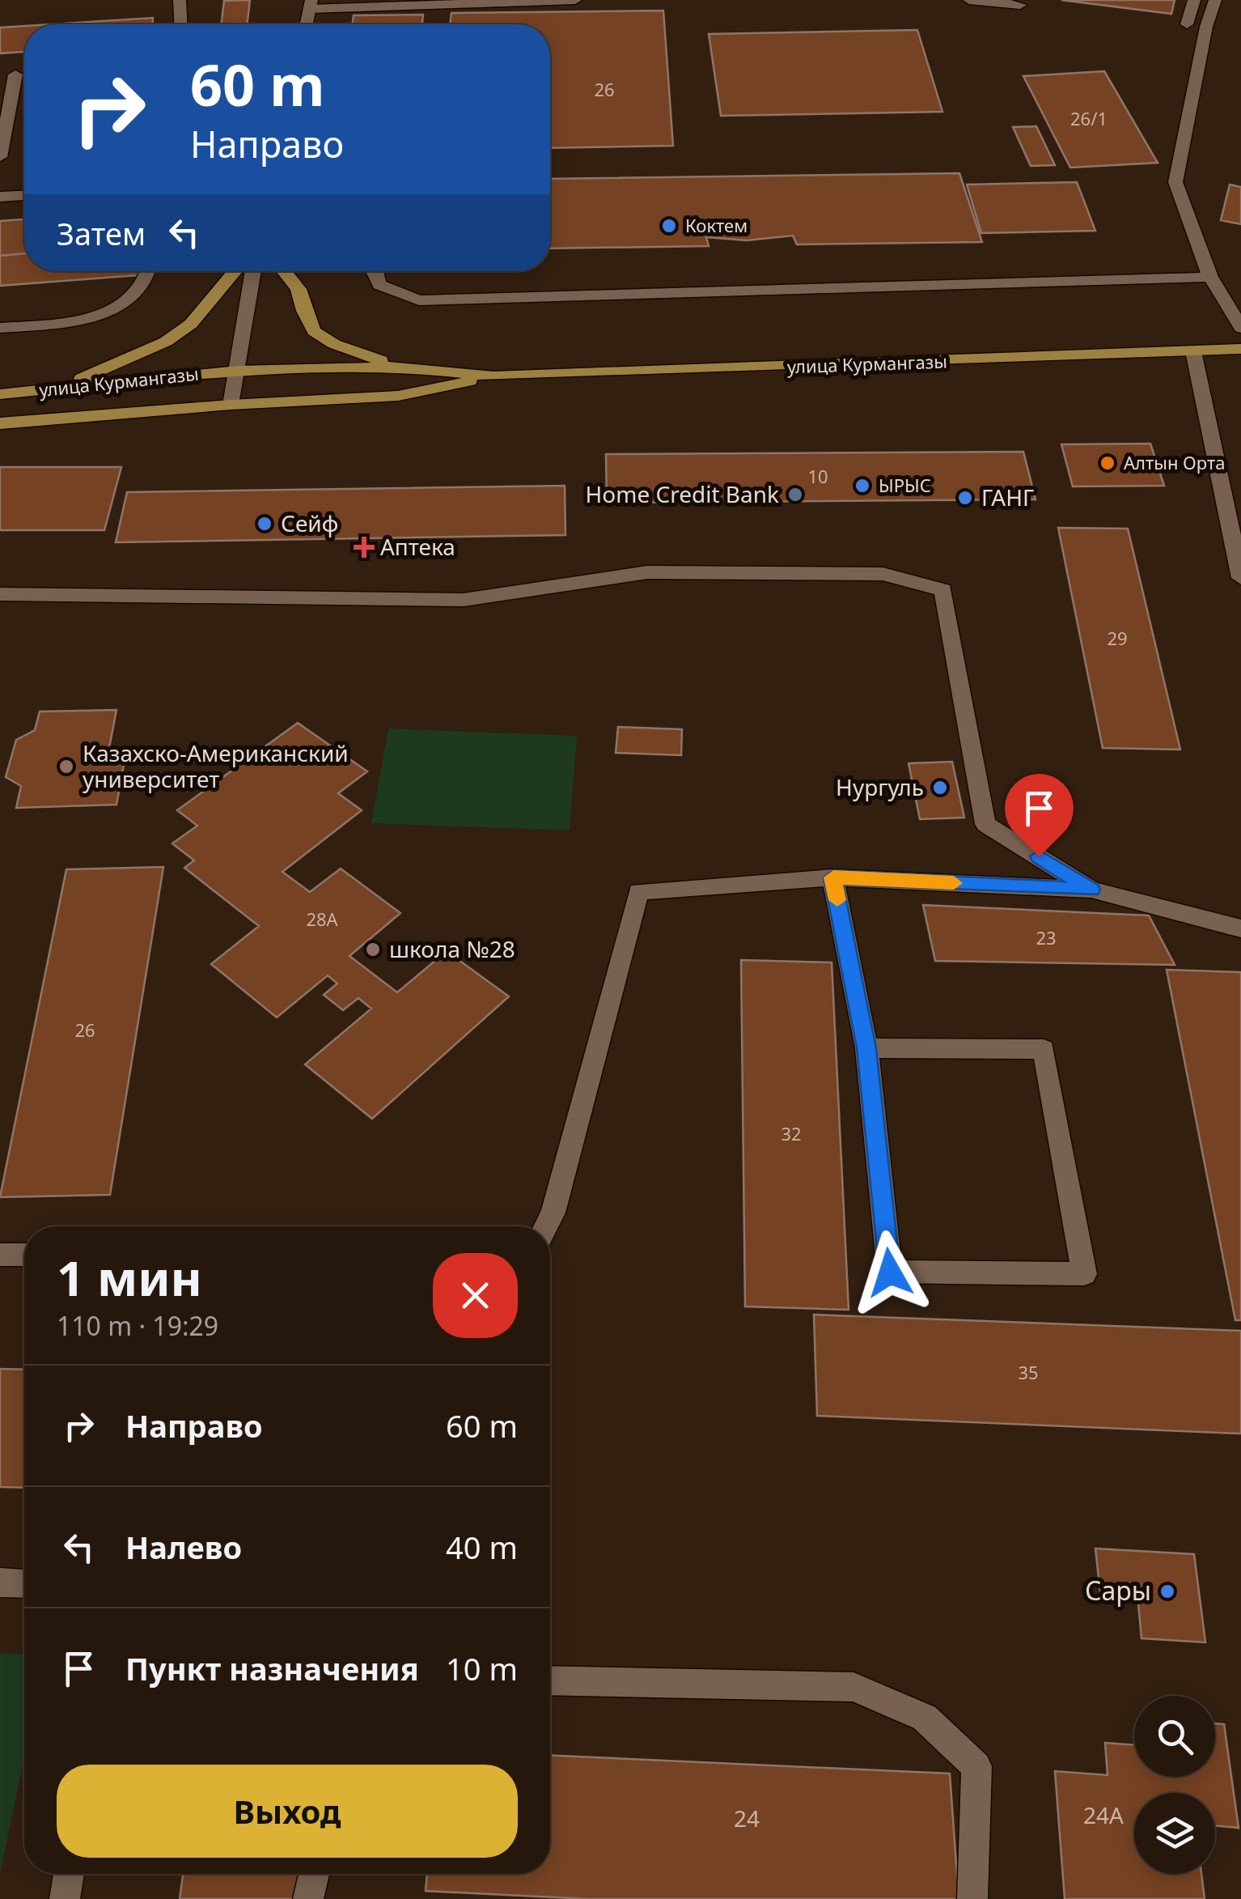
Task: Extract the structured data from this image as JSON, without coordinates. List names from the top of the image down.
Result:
{
  "streets": {
    "main road": ["улица Курмангазы"]
  },
  "places": {
    "other": [
      "Коктем",
      "Алтын Орта",
      "ЫРЫС",
      "Home Credit Bank",
      "ГАНГ",
      "Сейф",
      "Казахско-Американский университет",
      "Нургуль",
      "школа №28",
      "Сары"
    ],
    "health": ["Аптека"]
  },
  "house_numbers": [
    "26",
    "26/1",
    "10",
    "29",
    "28А",
    "23",
    "26",
    "32",
    "35",
    "24А",
    "24"
  ],
  "page": {
    "turn": ["60 m", "Направо"],
    "then": "Затем",
    "heading": ["1 мин", "110 m · 19:29"],
    "list": [
      {
        "name": "Направо",
        "value": "60 m"
      },
      {
        "name": "Налево",
        "value": "40 m"
      },
      {
        "name": "Пункт назначения",
        "value": "10 m"
      }
    ],
    "buttons": "Выход"
  }
}
